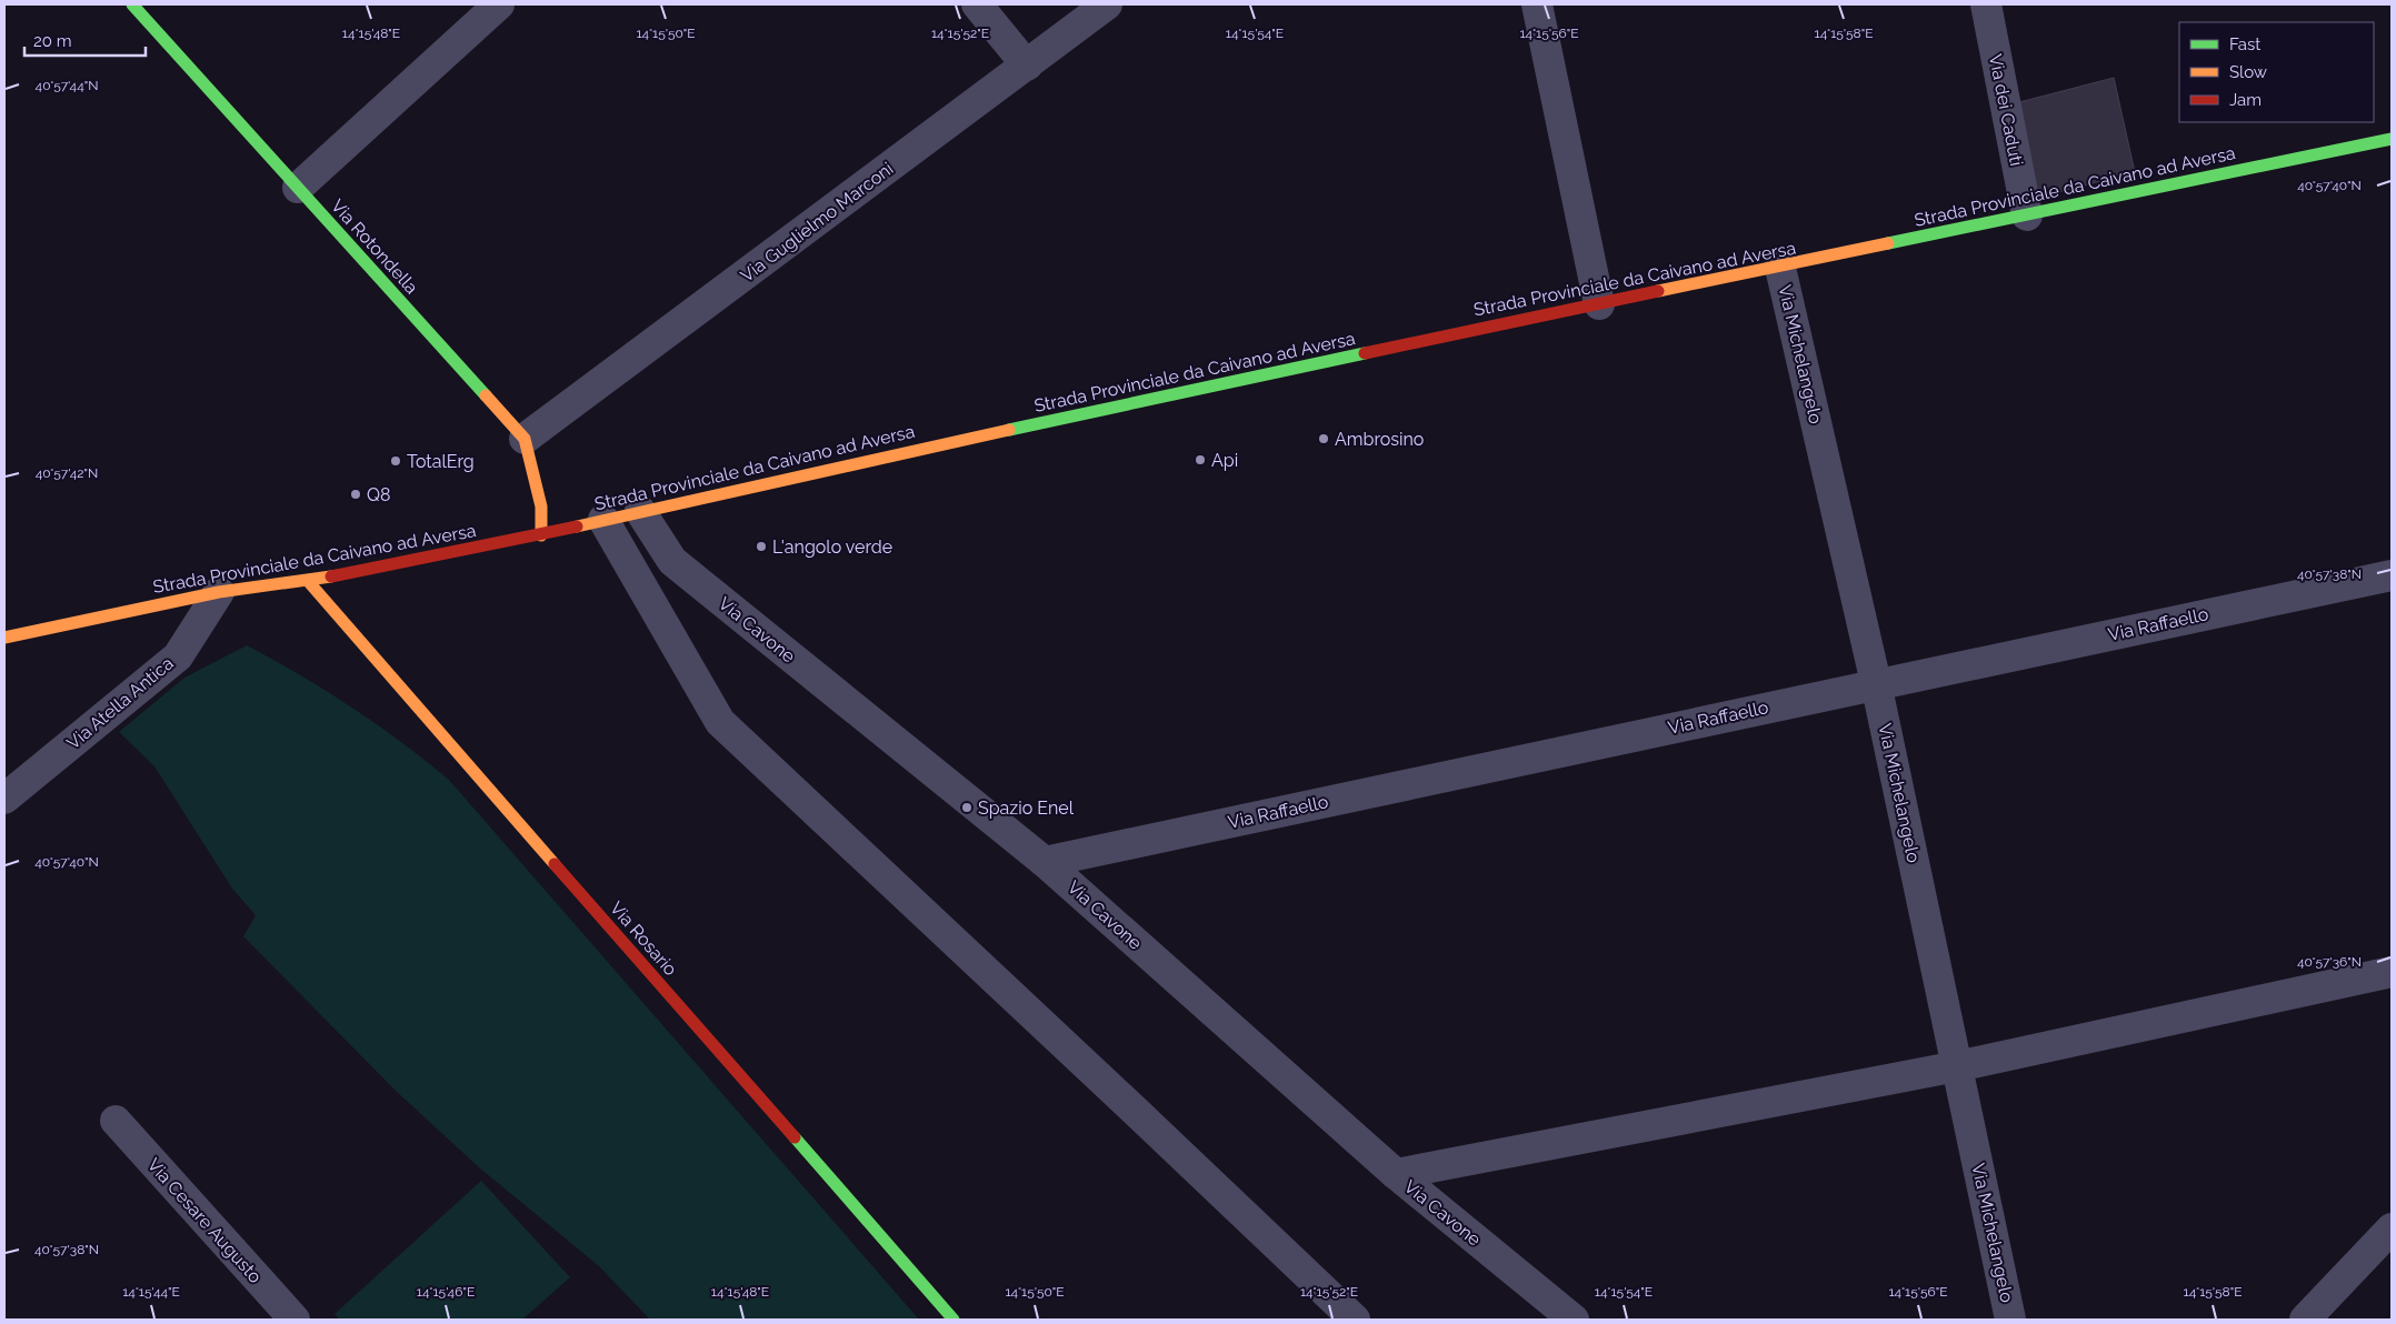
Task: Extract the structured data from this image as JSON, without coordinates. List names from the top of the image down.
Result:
{
  "streets": {
    "main road": ["Strada Provinciale da Caivano ad Aversa", "Via Rotondella", "Via Rosario"],
    "street": [
      "Via dei Caduti",
      "Via Guglielmo Marconi",
      "Via Michelangelo",
      "Via Raffaello",
      "Via Cavone",
      "Via Atella Antica",
      "Via Cesare Augusto"
    ]
  },
  "crossings": [
    ["Via dei Caduti", "Strada Provinciale da Caivano ad Aversa"],
    ["Strada Provinciale da Caivano ad Aversa", "Via Rotondella"],
    ["Strada Provinciale da Caivano ad Aversa", "Via Michelangelo"],
    ["Strada Provinciale da Caivano ad Aversa", "Via Cavone"],
    ["Strada Provinciale da Caivano ad Aversa", "Via Atella Antica"],
    ["Strada Provinciale da Caivano ad Aversa", "Via Rosario"],
    ["Via Guglielmo Marconi", "Via Rotondella"],
    ["Via Michelangelo", "Via Raffaello"],
    ["Via Raffaello", "Via Cavone"]
  ],
  "places": [
    "Ambrosino",
    "Api",
    "TotalErg",
    "Q8",
    "L'angolo verde",
    "Spazio Enel"
  ],
  "legend": ["Fast", "Slow", "Jam"],
  "scale_bar": "20 m",
  "coordinates": [
    "14°15'48\"E",
    "14°15'50\"E",
    "14°15'52\"E",
    "14°15'54\"E",
    "14°15'56\"E",
    "14°15'58\"E",
    "40°57'44\"N",
    "40°57'40\"N",
    "40°57'42\"N",
    "40°57'38\"N",
    "40°57'36\"N",
    "14°15'44\"E",
    "14°15'46\"E"
  ]
}
